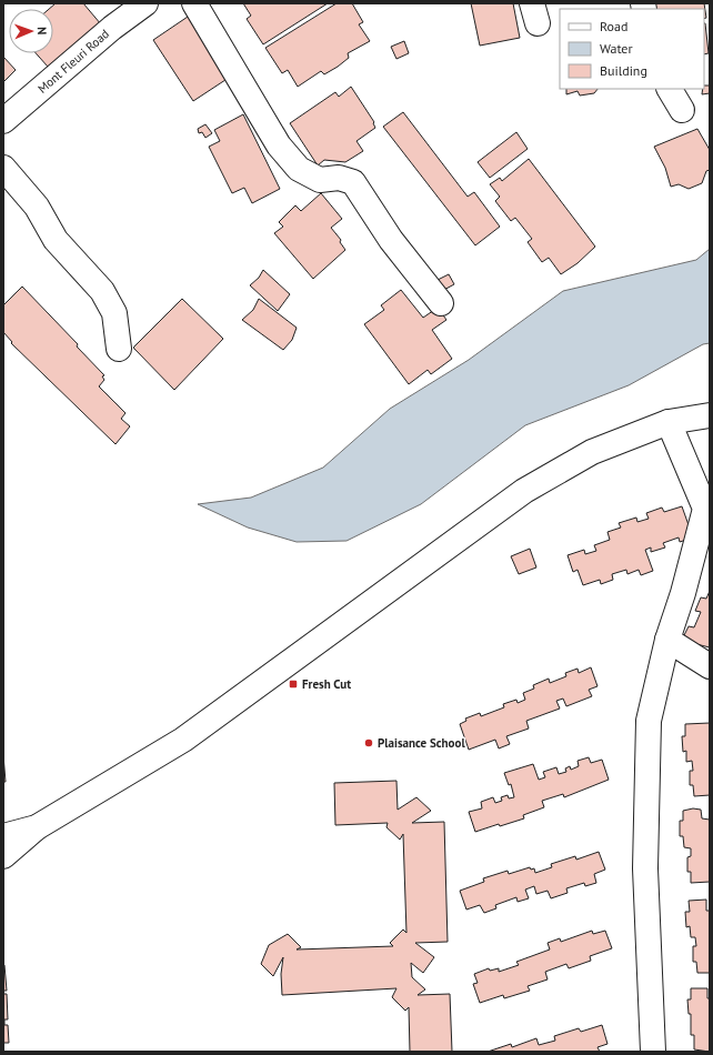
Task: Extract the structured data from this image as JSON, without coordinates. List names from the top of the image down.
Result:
{
  "streets": {
    "main road": ["Mont Fleuri Road"]
  },
  "places": {
    "transit": ["Fresh Cut"],
    "other": ["Plaisance School"]
  },
  "legend": ["Road", "Water", "Building"],
  "north": "right"
}
